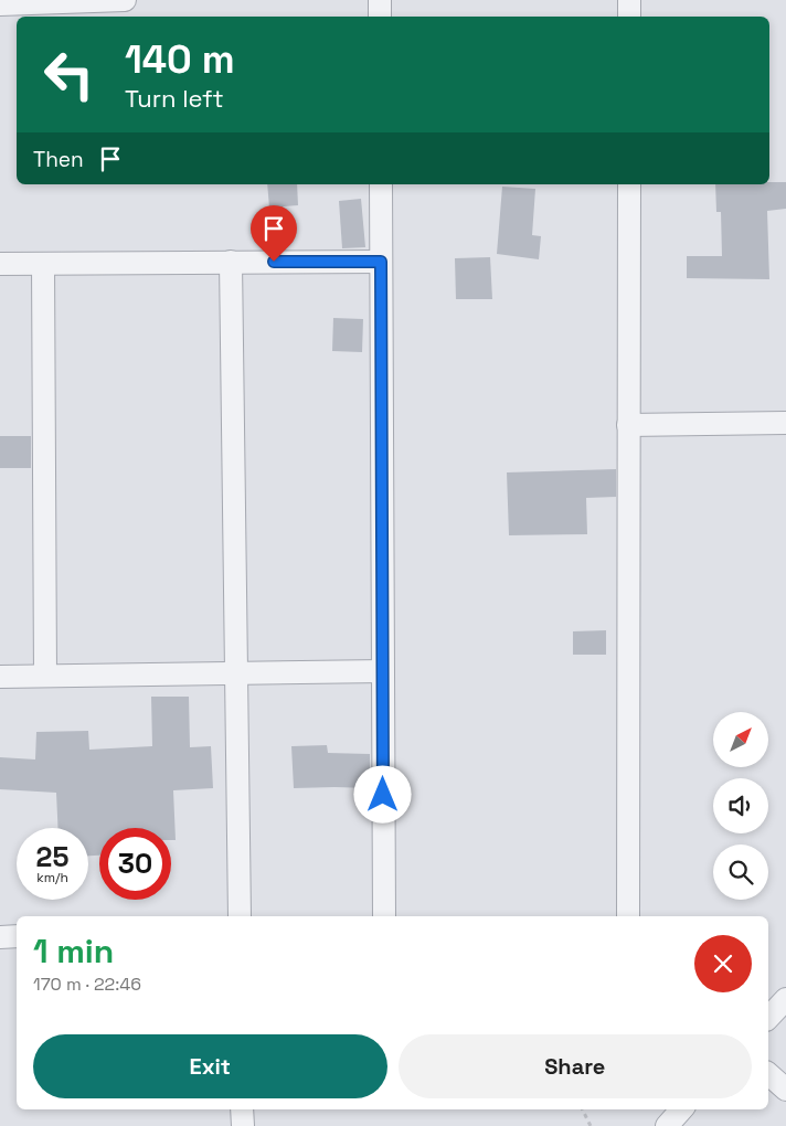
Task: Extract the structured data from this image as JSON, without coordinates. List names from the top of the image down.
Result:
{
  "north": "top right",
  "page": {
    "turn": ["140 m", "Turn left"],
    "then": "Then",
    "speed": "25 km/h",
    "limit": "30",
    "heading": ["1 min", "170 m · 22:46"],
    "buttons": ["Exit", "Share"]
  }
}
